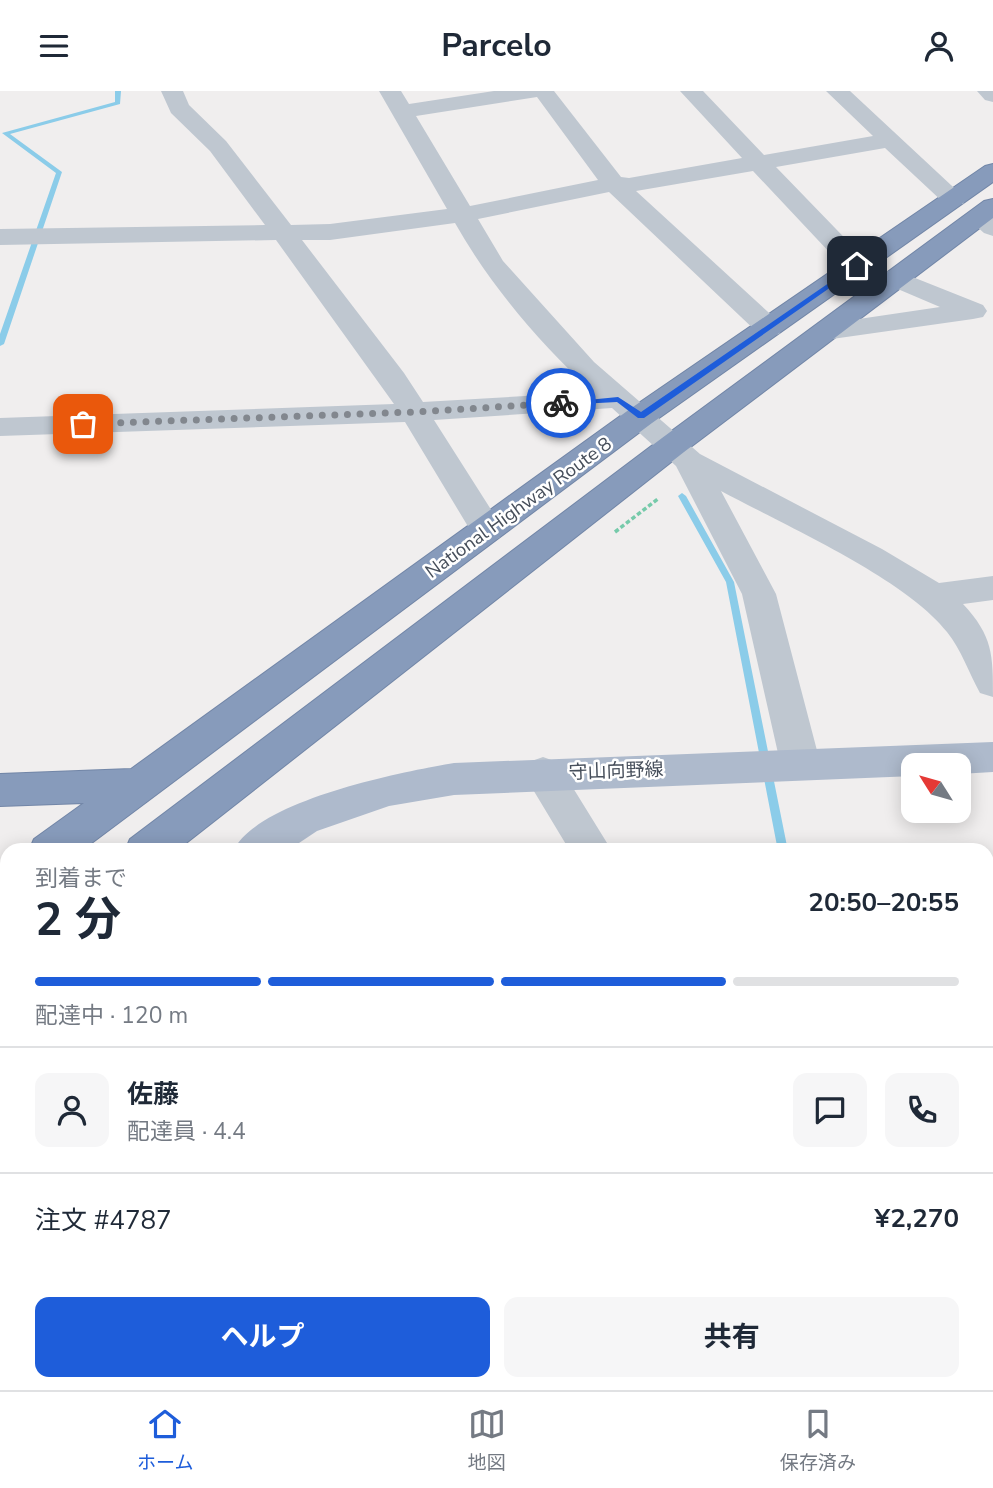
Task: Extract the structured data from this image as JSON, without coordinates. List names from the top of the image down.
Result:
{
  "streets": {
    "highway": ["National Highway Route 8"],
    "main road": ["守山向野線"]
  },
  "north": "top left",
  "page": {
    "header": "Parcelo",
    "heading": ["2 分", "到着まで", "20:50–20:55"],
    "panel": [
      "佐藤",
      "配達員 · 4.4",
      "注文 #4787",
      "¥2,270"
    ],
    "bar": "配達中 · 120 m",
    "buttons": ["ヘルプ", "共有"],
    "tabs": ["ホーム", "地図", "保存済み"]
  }
}
